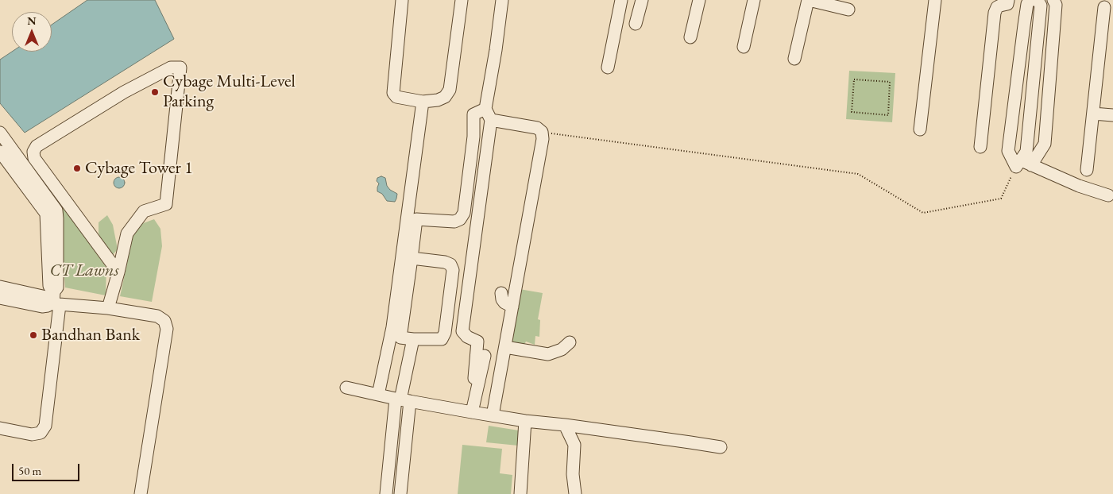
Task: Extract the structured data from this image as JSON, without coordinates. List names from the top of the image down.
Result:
{
  "parks": ["CT Lawns"],
  "places": ["Cybage Multi-Level Parking", "Cybage Tower 1", "Bandhan Bank"],
  "scale_bar": "50 m",
  "north": "top"
}
